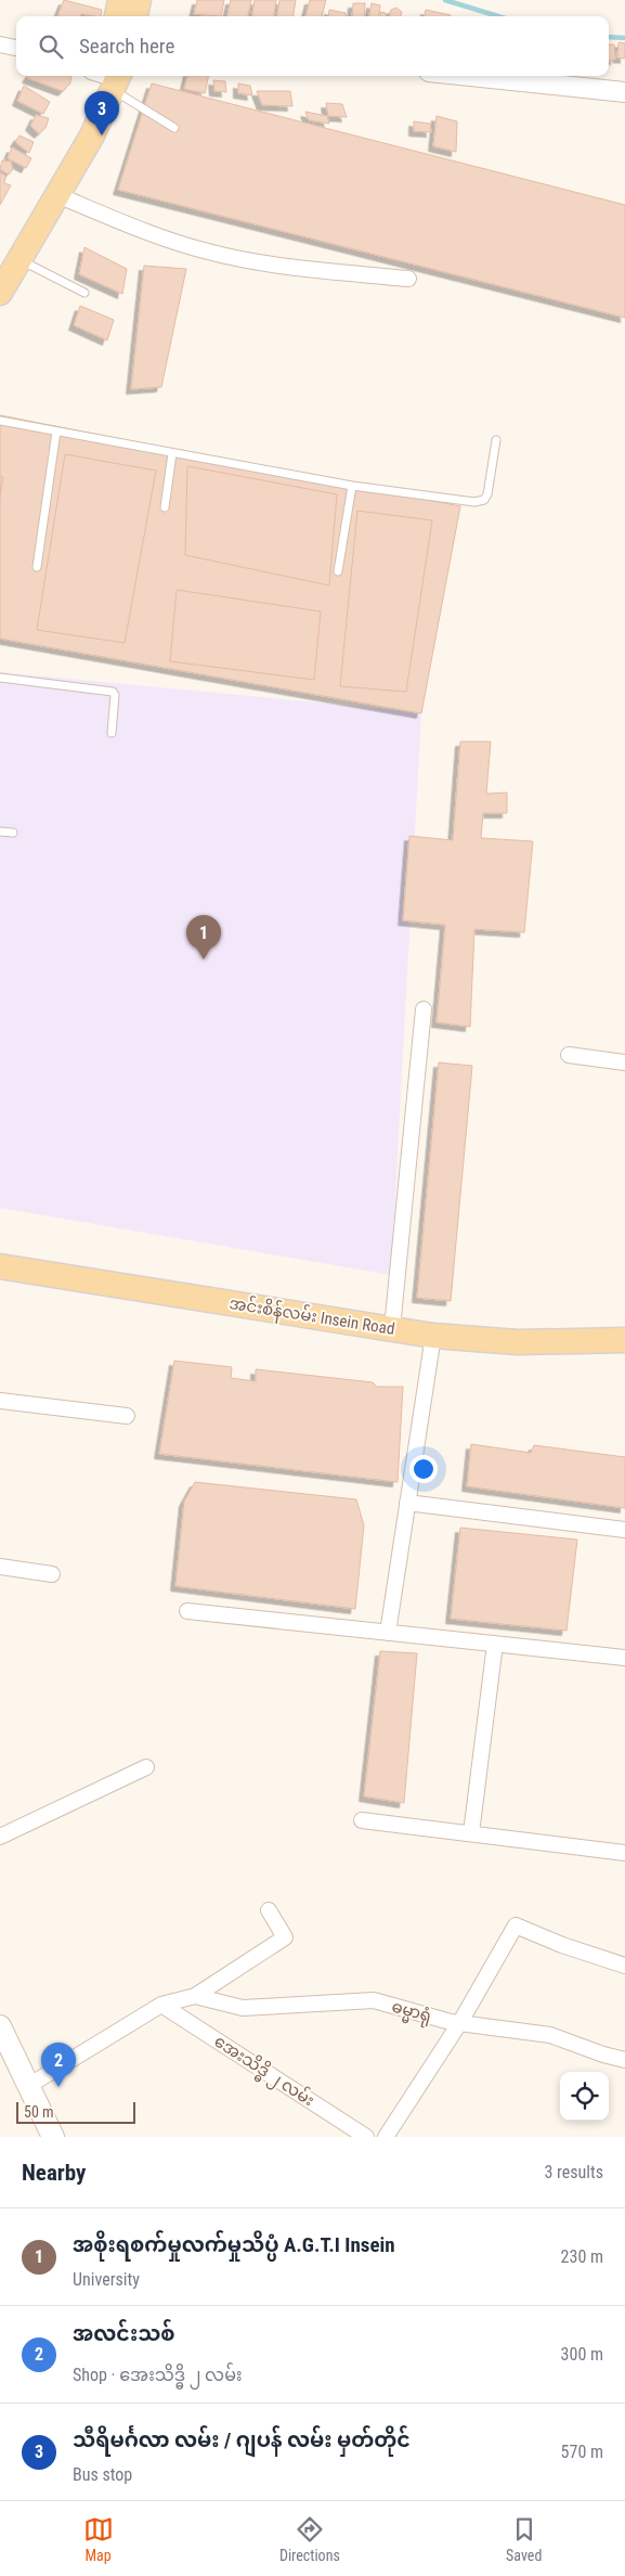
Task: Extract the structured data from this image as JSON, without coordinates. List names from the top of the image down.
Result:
{
  "streets": {
    "main road": ["အင်းစိန်လမ်း Insein Road"],
    "street": ["ဓမ္မာရုံ", "အေးသိဒ္ဓိ ၂ လမ်း"]
  },
  "scale_bar": "50 m",
  "page": {
    "search": "Search here",
    "pins": ["3", "1", "2"],
    "scale": "50 m",
    "heading": ["Nearby", "3 results"],
    "list": [
      {
        "mark": "1",
        "name": "အစိုးရစက်မှုလက်မှုသိပ္ပံ A.G.T.I Insein",
        "note": "University",
        "value": "230 m"
      },
      {
        "mark": "2",
        "name": "အလင်းသစ်",
        "note": "Shop · အေးသိဒ္ဓိ ၂ လမ်း",
        "value": "300 m"
      },
      {
        "mark": "3",
        "name": "သီရိမင်္ဂလာ လမ်း / ဂျပန် လမ်း မှတ်တိုင်",
        "note": "Bus stop",
        "value": "570 m"
      }
    ],
    "nav": ["Map", "Directions", "Saved"]
  }
}
